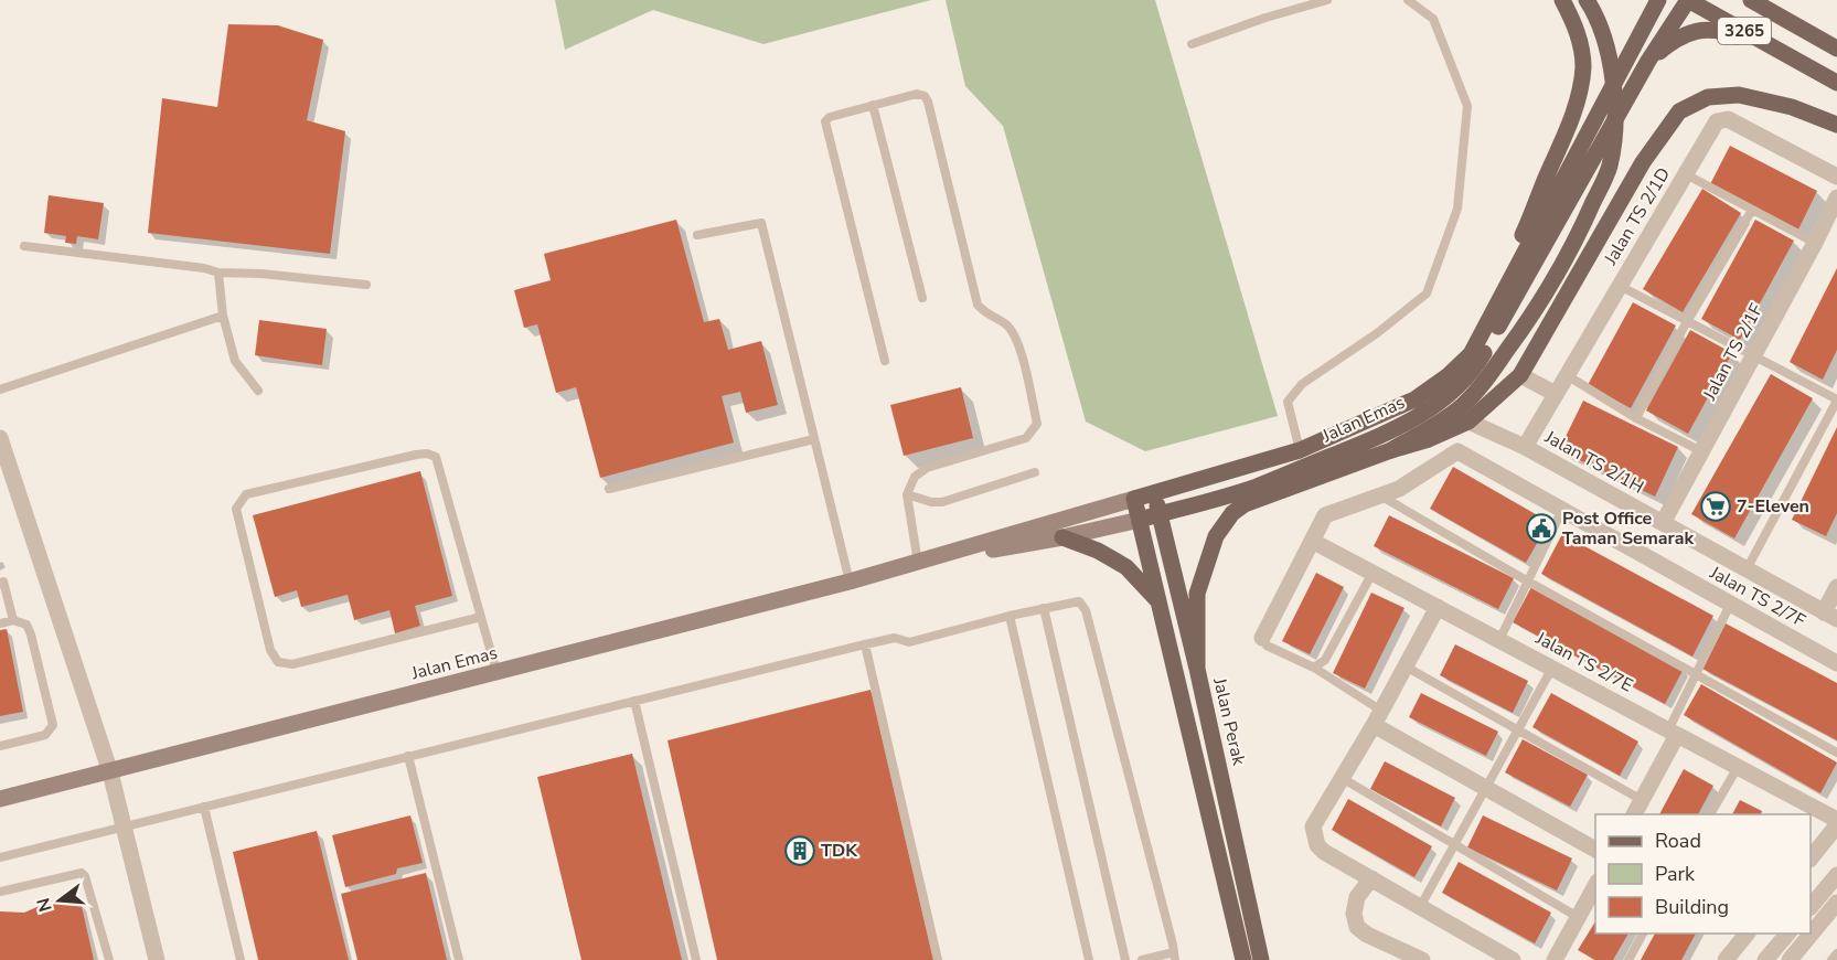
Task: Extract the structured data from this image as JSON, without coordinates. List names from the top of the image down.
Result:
{
  "streets": {
    "main road": ["3265", "Jalan Emas", "Jalan Perak"],
    "street": [
      "Jalan TS 2/1D",
      "Jalan TS 2/1F",
      "Jalan TS 2/1H",
      "Jalan TS 2/7F",
      "Jalan TS 2/7E"
    ]
  },
  "crossings": [
    ["3265", "Jalan Emas"],
    ["Jalan TS 2/1D", "Jalan TS 2/1H"],
    ["Jalan TS 2/1F", "Jalan TS 2/1H"],
    ["Jalan Emas", "Jalan Perak"],
    ["Jalan TS 2/7F", "Jalan TS 2/7E"]
  ],
  "places": {
    "supermarket": ["7-Eleven"],
    "public building": ["Post Office Taman Semarak"],
    "building": ["TDK"]
  },
  "legend": ["Road", "Park", "Building"],
  "north": "left"
}
